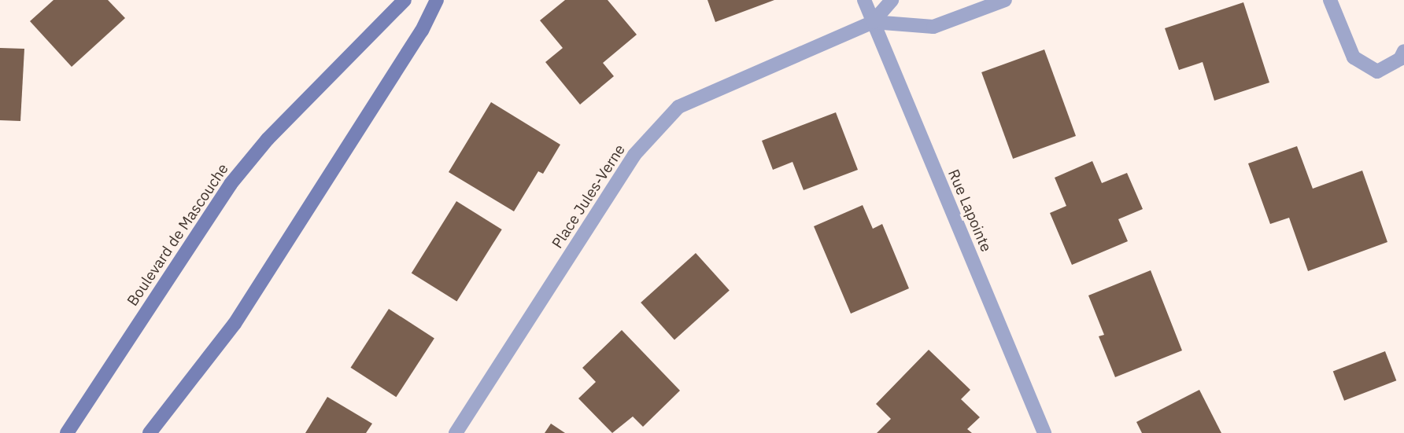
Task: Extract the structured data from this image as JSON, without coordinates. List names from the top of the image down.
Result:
{
  "streets": {
    "street": ["Place Jules-Verne", "Rue Lapointe", "Boulevard de Mascouche"]
  },
  "crossings": [
    ["Place Jules-Verne", "Rue Lapointe"]
  ]
}
